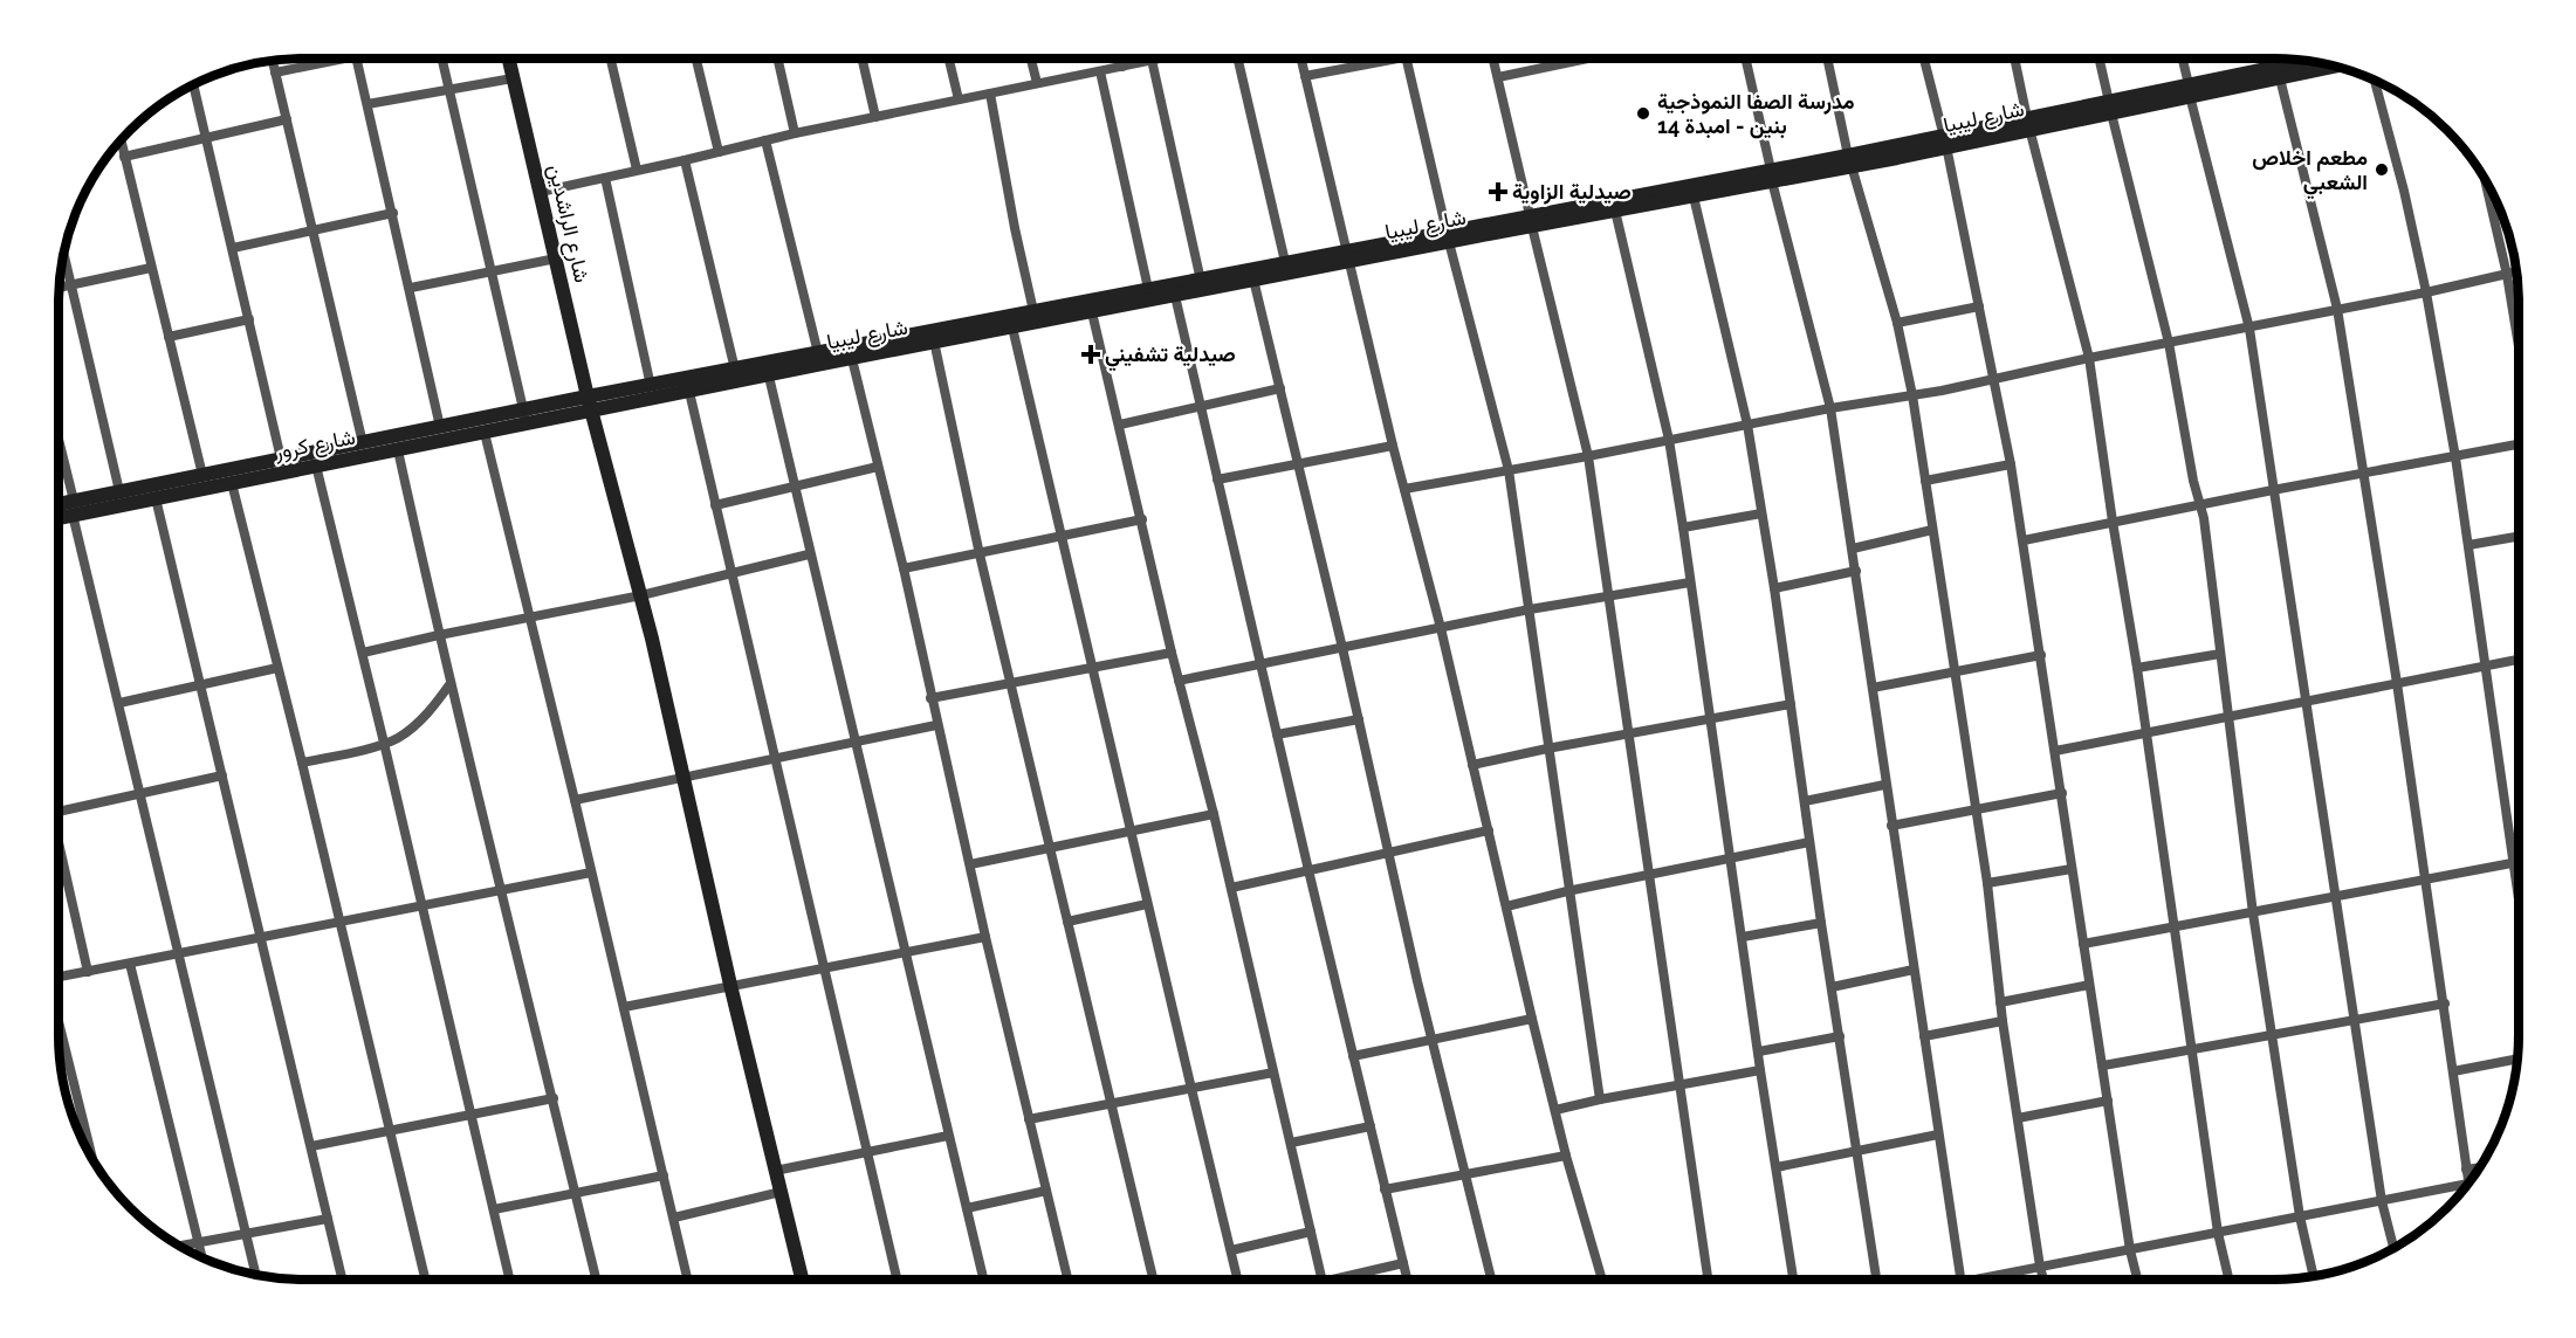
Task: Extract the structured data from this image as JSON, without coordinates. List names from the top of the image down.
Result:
{
  "streets": {
    "main road": ["شارع ليبيا", "شارع الراشدين", "شارع كرور"]
  },
  "crossings": [
    ["شارع ليبيا", "شارع الراشدين"],
    ["شارع ليبيا", "شارع كرور"],
    ["شارع الراشدين", "شارع كرور"]
  ],
  "places": {
    "other": ["مدرسة الصفا النموذجية بنين - امبدة 14", "مطعم اخلاص الشعبي"],
    "health": ["صيدلية الزاوية", "صيدلية تشفيني"]
  }
}
